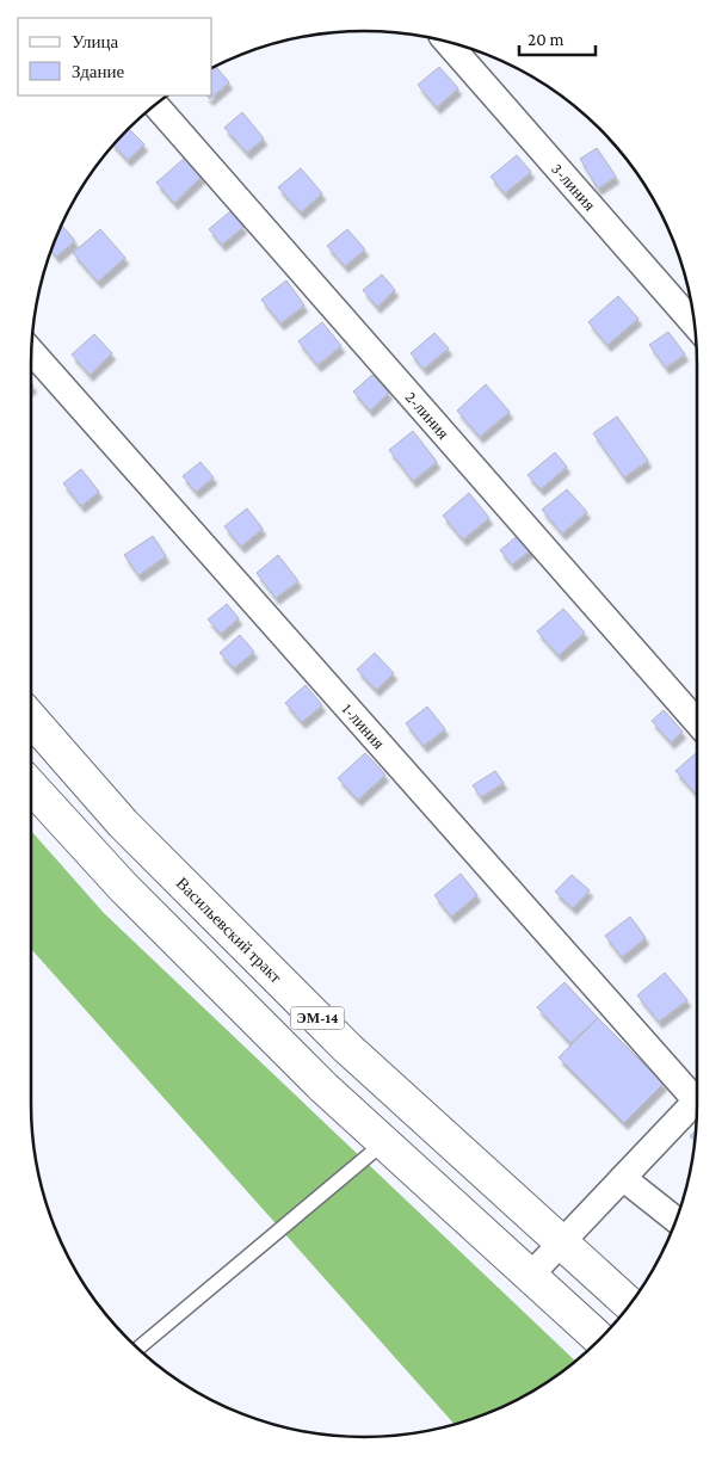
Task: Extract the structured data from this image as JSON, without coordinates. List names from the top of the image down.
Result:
{
  "streets": {
    "main road": ["Васильевский тракт", "ЭМ-14"],
    "street": ["3-линия", "2-линия", "1-линия"]
  },
  "legend": ["Улица", "Здание"],
  "scale_bar": "20 m"
}
